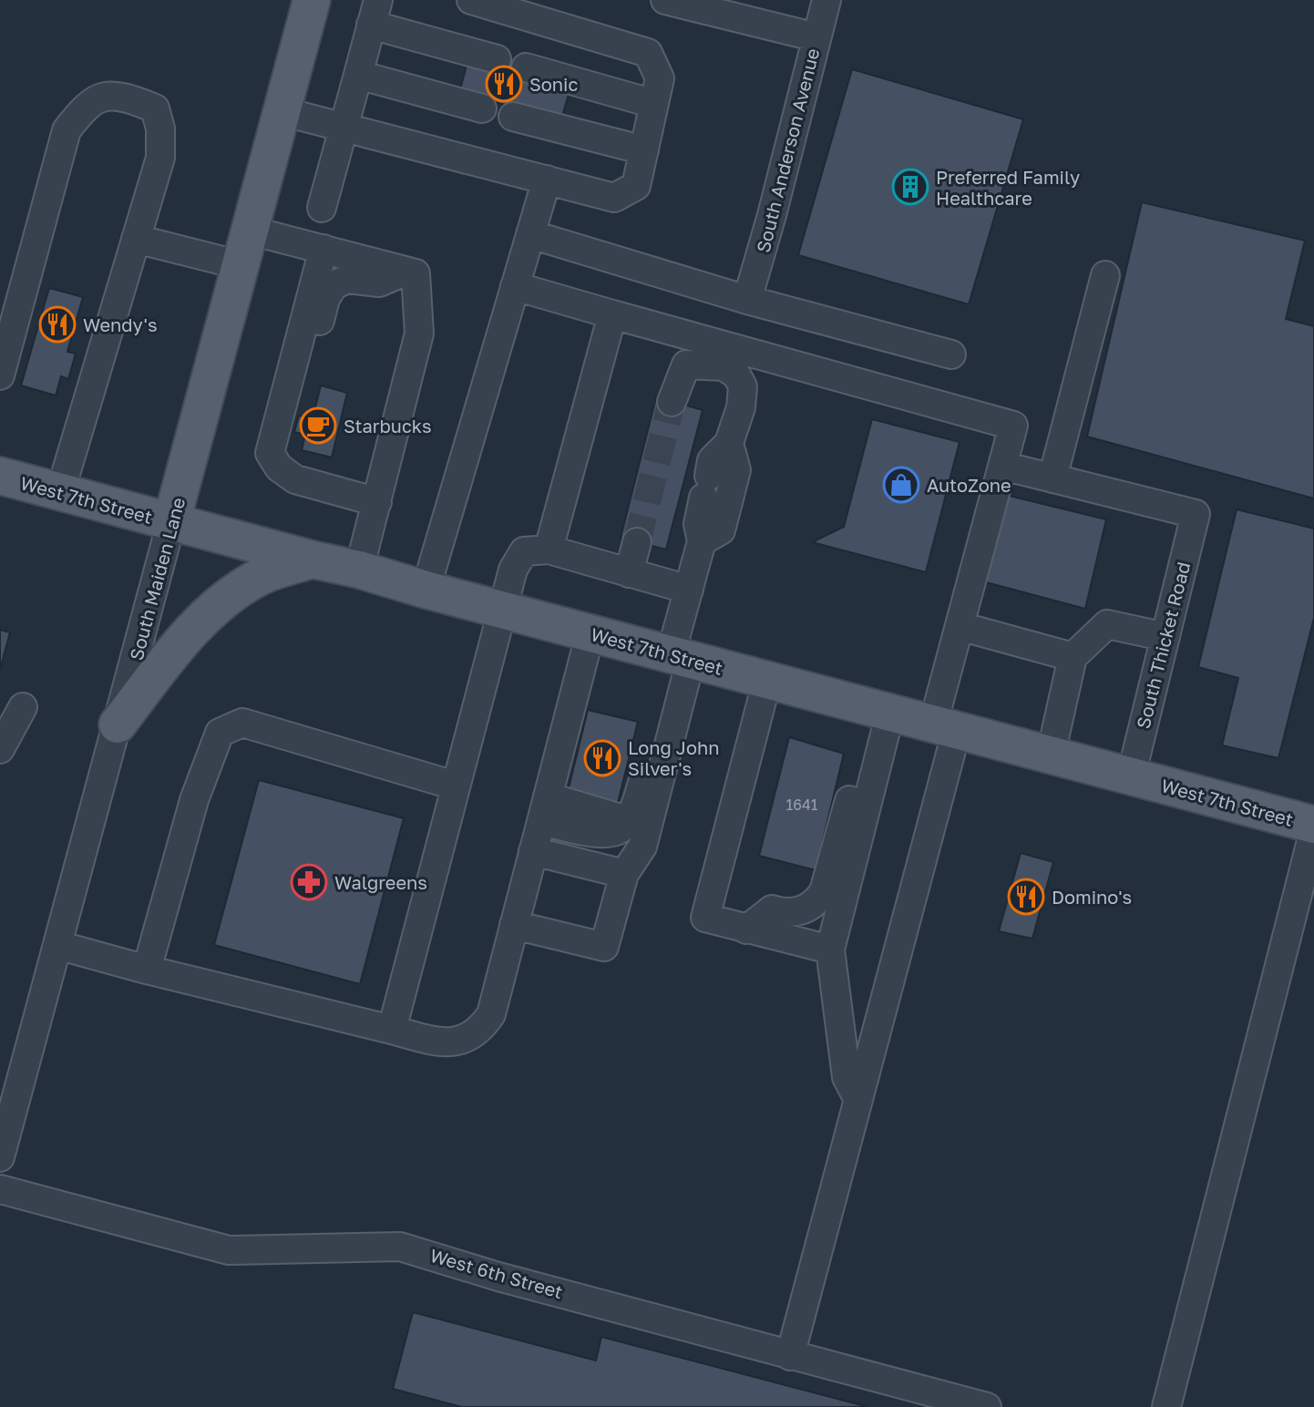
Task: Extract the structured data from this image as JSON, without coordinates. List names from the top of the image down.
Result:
{
  "streets": {
    "main road": ["West 7th Street", "South Maiden Lane"],
    "street": ["South Anderson Avenue", "South Thicket Road", "West 6th Street"]
  },
  "crossings": [
    ["West 7th Street", "South Maiden Lane"],
    ["West 7th Street", "South Thicket Road"]
  ],
  "places": {
    "restaurant": [
      "Sonic",
      "Wendy's",
      "Long John Silver's",
      "Domino's"
    ],
    "building": ["Preferred Family Healthcare"],
    "cafe": ["Starbucks"],
    "shop": ["AutoZone"],
    "pharmacy": ["Walgreens"]
  },
  "house_numbers": ["1641"]
}
